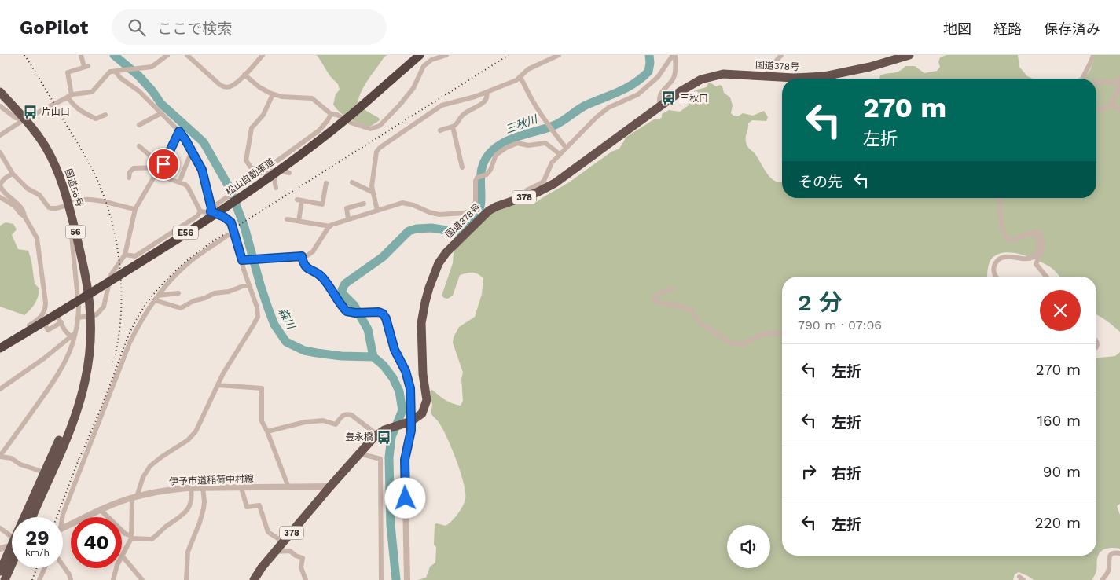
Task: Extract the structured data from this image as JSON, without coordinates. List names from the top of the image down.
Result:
{
  "streets": {
    "highway": [
      "国道378号",
      "松山自動車道",
      "国道56号",
      "378",
      "56",
      "E56"
    ],
    "street": ["伊予市道稲荷中村線"]
  },
  "crossings": [
    ["国道378号", "伊予市道稲荷中村線"]
  ],
  "water": ["三秋川", "森川"],
  "places": {
    "bus stop": ["三秋口", "片山口", "豊永橋"]
  },
  "page": {
    "header": "GoPilot",
    "search": "ここで検索",
    "nav": ["地図", "経路", "保存済み"],
    "turn": ["270 m", "左折"],
    "then": "その先",
    "heading": ["2 分", "790 m · 07:06"],
    "list": [
      {
        "name": "左折",
        "value": "270 m"
      },
      {
        "name": "左折",
        "value": "160 m"
      },
      {
        "name": "右折",
        "value": "90 m"
      },
      {
        "name": "左折",
        "value": "220 m"
      }
    ],
    "speed": "29 km/h",
    "limit": "40"
  }
}
